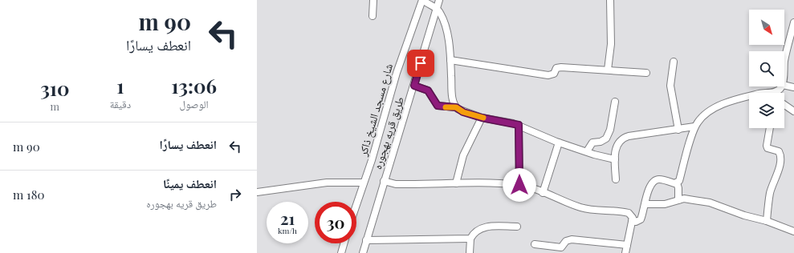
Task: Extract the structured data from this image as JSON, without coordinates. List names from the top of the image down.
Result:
{
  "streets": {
    "street": ["شارع مسجد الشيخ ذاكر", "طريق قريه بهجوره"]
  },
  "north": "bottom right",
  "page": {
    "turn": ["90 m", "انعطف يسارًا"],
    "eta": [
      "13:06",
      "الوصول",
      "1",
      "دقيقة",
      "310",
      "m"
    ],
    "list": [
      {
        "name": "انعطف يسارًا",
        "value": "90 m"
      },
      {
        "name": "انعطف يمينًا",
        "note": "طريق قريه بهجوره",
        "value": "180 m"
      }
    ],
    "speed": "21 km/h",
    "limit": "30"
  }
}
